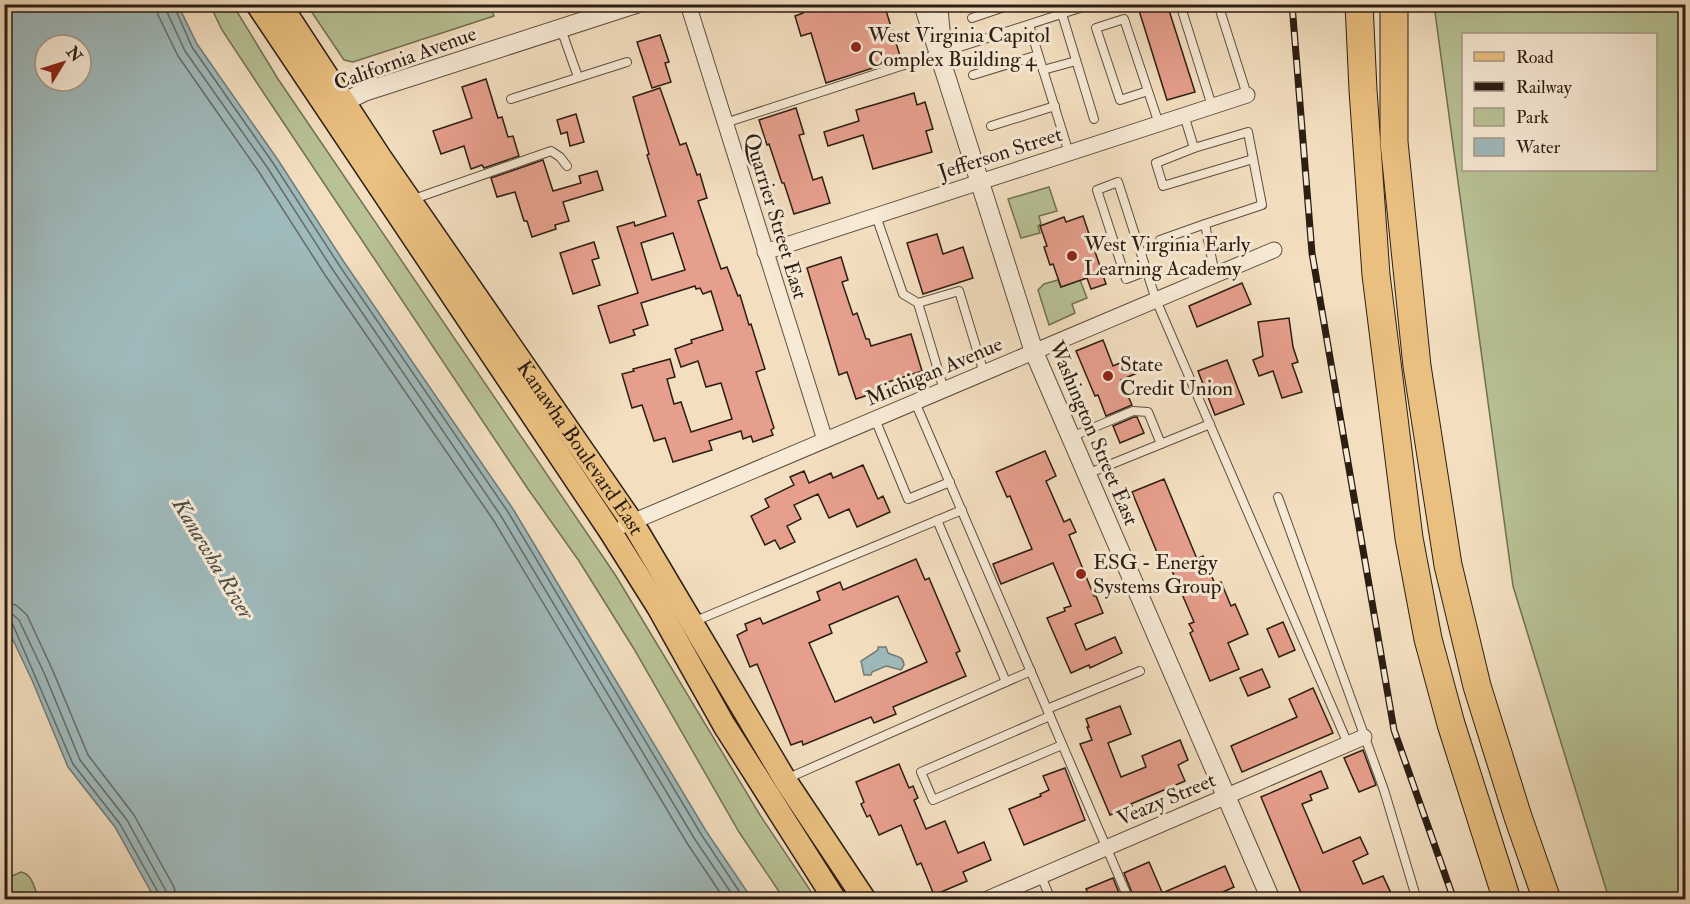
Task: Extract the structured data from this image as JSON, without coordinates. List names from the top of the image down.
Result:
{
  "streets": {
    "main road": ["Kanawha Boulevard East"],
    "street": [
      "California Avenue",
      "Jefferson Street",
      "Quarrier Street East",
      "Michigan Avenue",
      "Washington Street East",
      "Veazy Street"
    ]
  },
  "crossings": [
    ["California Avenue", "Kanawha Boulevard East"],
    ["Jefferson Street", "Quarrier Street East"],
    ["Jefferson Street", "Washington Street East"],
    ["Quarrier Street East", "Michigan Avenue"],
    ["Michigan Avenue", "Washington Street East"],
    ["Michigan Avenue", "Kanawha Boulevard East"],
    ["Washington Street East", "Veazy Street"]
  ],
  "water": ["Kanawha River"],
  "places": [
    "West Virginia Capitol Complex Building 4",
    "West Virginia Early Learning Academy",
    "State Credit Union",
    "ESG - Energy Systems Group"
  ],
  "legend": [
    "Road",
    "Railway",
    "Park",
    "Water"
  ],
  "north": "top right"
}
